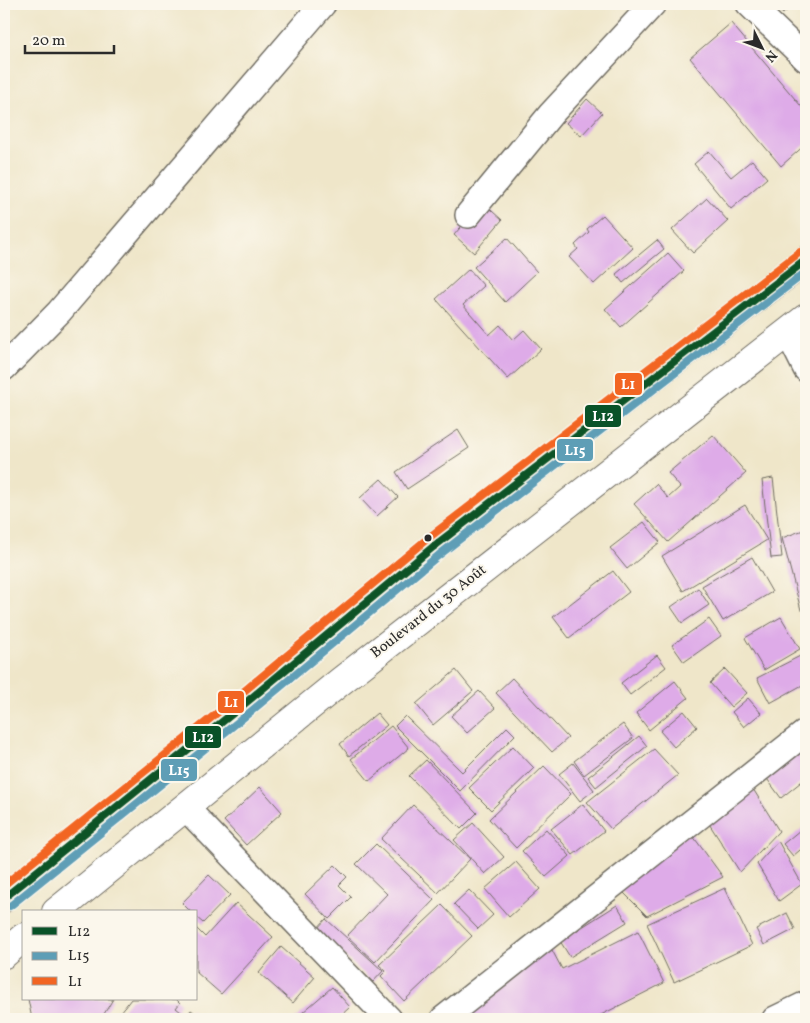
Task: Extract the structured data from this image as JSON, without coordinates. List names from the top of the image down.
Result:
{
  "streets": {
    "highway": ["Boulevard du 30 Août"]
  },
  "lines": ["transit line L1", "transit line L12", "transit line L15"],
  "legend": ["L12", "L15", "L1"],
  "scale_bar": "20 m",
  "north": "bottom right"
}
